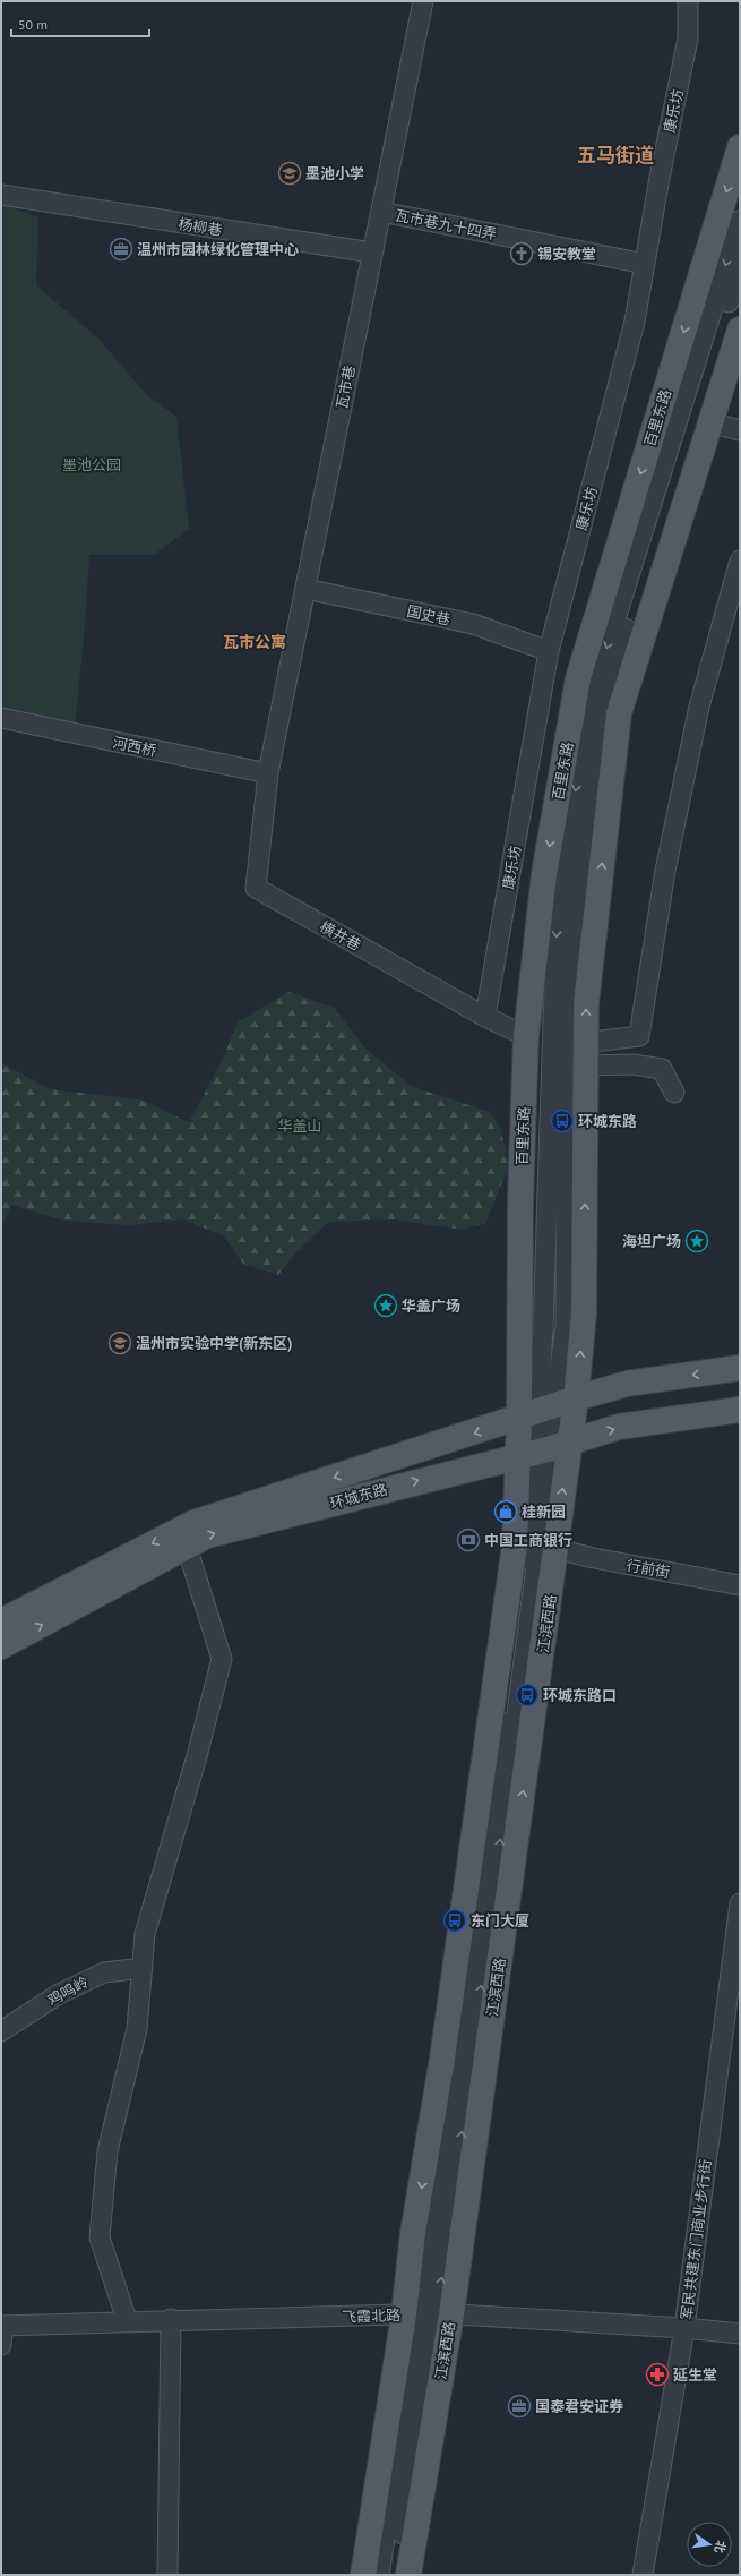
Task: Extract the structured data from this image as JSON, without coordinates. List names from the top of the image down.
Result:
{
  "streets": {
    "main road": ["百里东路", "环城东路", "江滨西路"],
    "street": [
      "康乐坊",
      "瓦市巷九十四弄",
      "杨柳巷",
      "瓦市巷",
      "国史巷",
      "河西桥",
      "横井巷",
      "行前街",
      "鸡鸣岭",
      "军民共建东门商业步行街",
      "飞霞北路"
    ]
  },
  "crossings": [
    ["康乐坊", "瓦市巷九十四弄"],
    ["康乐坊", "国史巷"],
    ["康乐坊", "横井巷"],
    ["瓦市巷九十四弄", "瓦市巷"],
    ["杨柳巷", "瓦市巷"],
    ["瓦市巷", "国史巷"],
    ["瓦市巷", "河西桥"],
    ["瓦市巷", "横井巷"],
    ["百里东路", "横井巷"],
    ["百里东路", "环城东路"],
    ["百里东路", "江滨西路"],
    ["河西桥", "横井巷"],
    ["环城东路", "江滨西路"],
    ["行前街", "江滨西路"],
    ["江滨西路", "飞霞北路"],
    ["军民共建东门商业步行街", "飞霞北路"]
  ],
  "districts": ["五马街道", "瓦市公寓"],
  "parks": ["墨池公园", "华盖山"],
  "places": {
    "school or university": ["墨池小学", "温州市实验中学(新东区)"],
    "office": ["温州市园林绿化管理中心", "国泰君安证券"],
    "church": ["锡安教堂"],
    "bus stop": ["环城东路", "环城东路口", "东门大厦"],
    "place": ["海坦广场", "华盖广场"],
    "shop": ["桂新园"],
    "bank": ["中国工商银行"],
    "pharmacy": ["延生堂"]
  },
  "scale_bar": "50 m",
  "north": "right"
}
